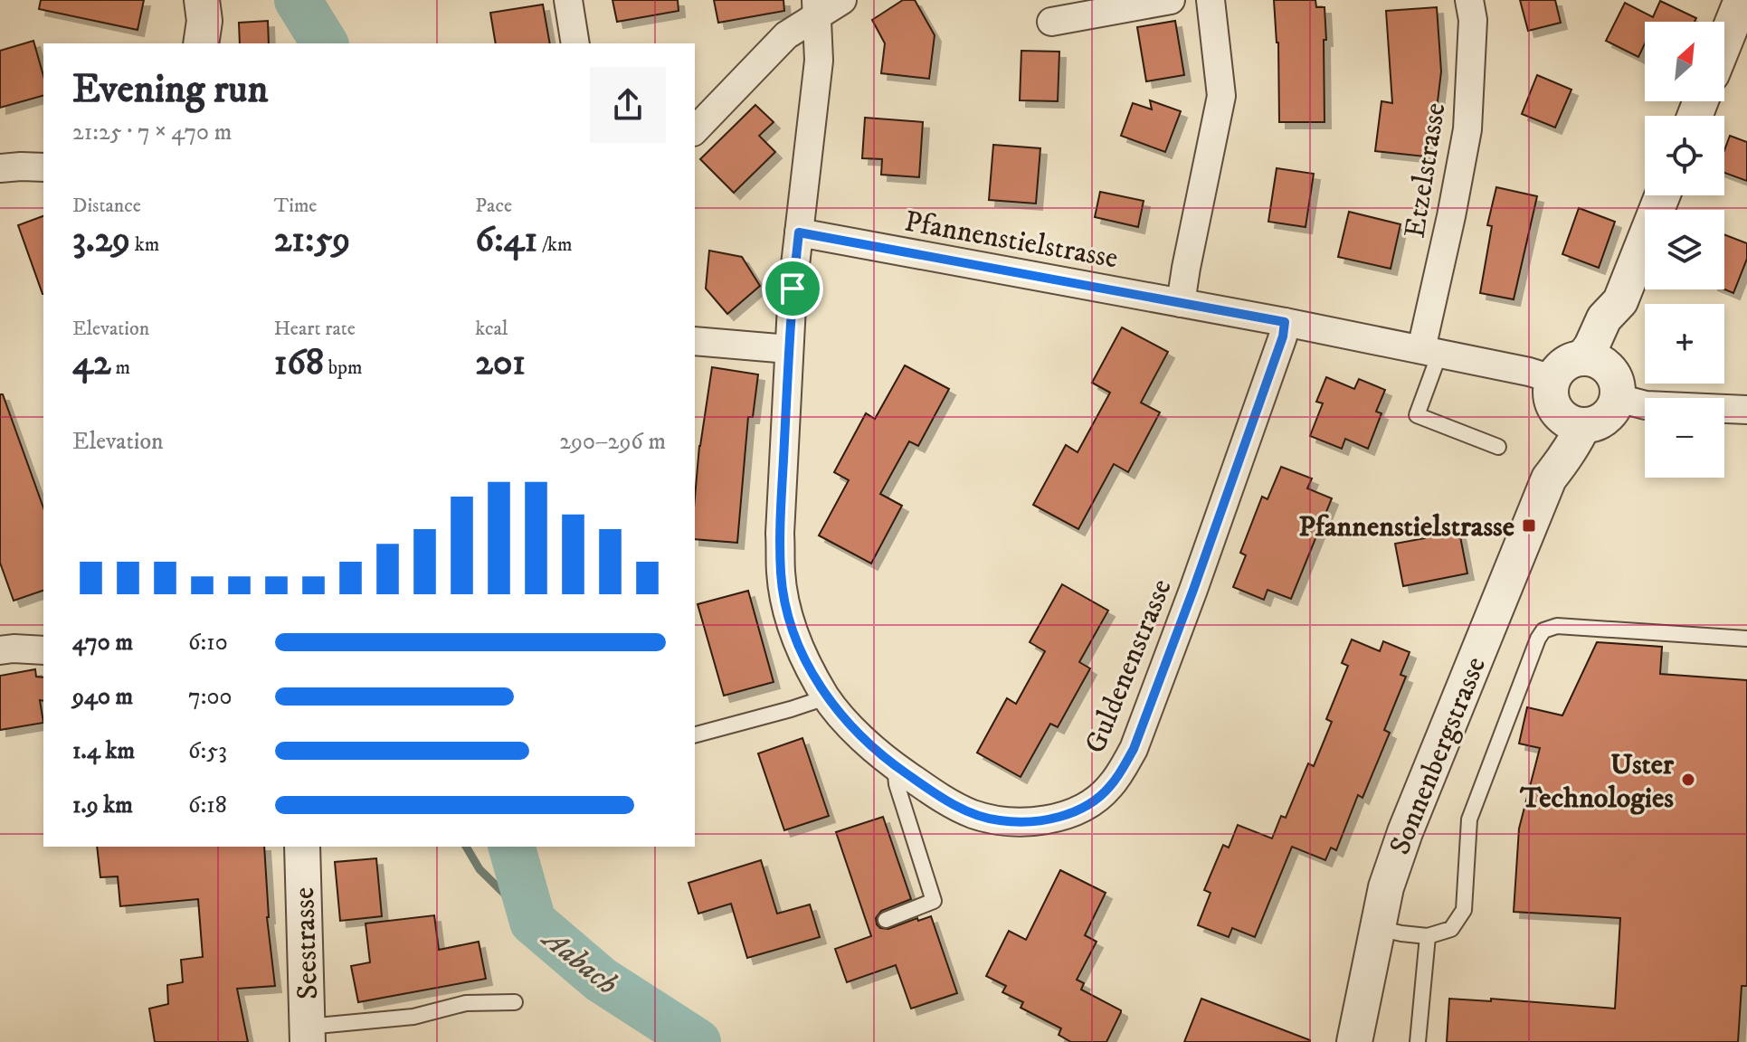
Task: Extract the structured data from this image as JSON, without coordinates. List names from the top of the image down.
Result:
{
  "streets": {
    "street": [
      "Etzelstrasse",
      "Pfannenstielstrasse",
      "Guldenenstrasse",
      "Sonnenbergstrasse",
      "Seestrasse"
    ]
  },
  "crossings": [
    ["Etzelstrasse", "Pfannenstielstrasse"],
    ["Pfannenstielstrasse", "Guldenenstrasse"],
    ["Pfannenstielstrasse", "Sonnenbergstrasse"]
  ],
  "water": ["Aabach"],
  "places": {
    "transit": ["Pfannenstielstrasse"],
    "other": ["Uster Technologies"]
  },
  "north": "top right",
  "page": {
    "map_buttons": ["+", "−"],
    "heading": ["Evening run", "21:25 · 7 × 470 m"],
    "stats": [
      ["Distance", "3.29 km"],
      ["Time", "21:59"],
      ["Pace", "6:41 /km"],
      ["Elevation", "42 m"],
      ["Heart rate", "168 bpm"],
      ["kcal", "201"]
    ],
    "chart": ["Elevation", "290–296 m"],
    "list": [
      {
        "name": "470 m",
        "note": "6:10"
      },
      {
        "name": "940 m",
        "note": "7:00"
      },
      {
        "name": "1.4 km",
        "note": "6:53"
      },
      {
        "name": "1.9 km",
        "note": "6:18"
      }
    ]
  }
}
